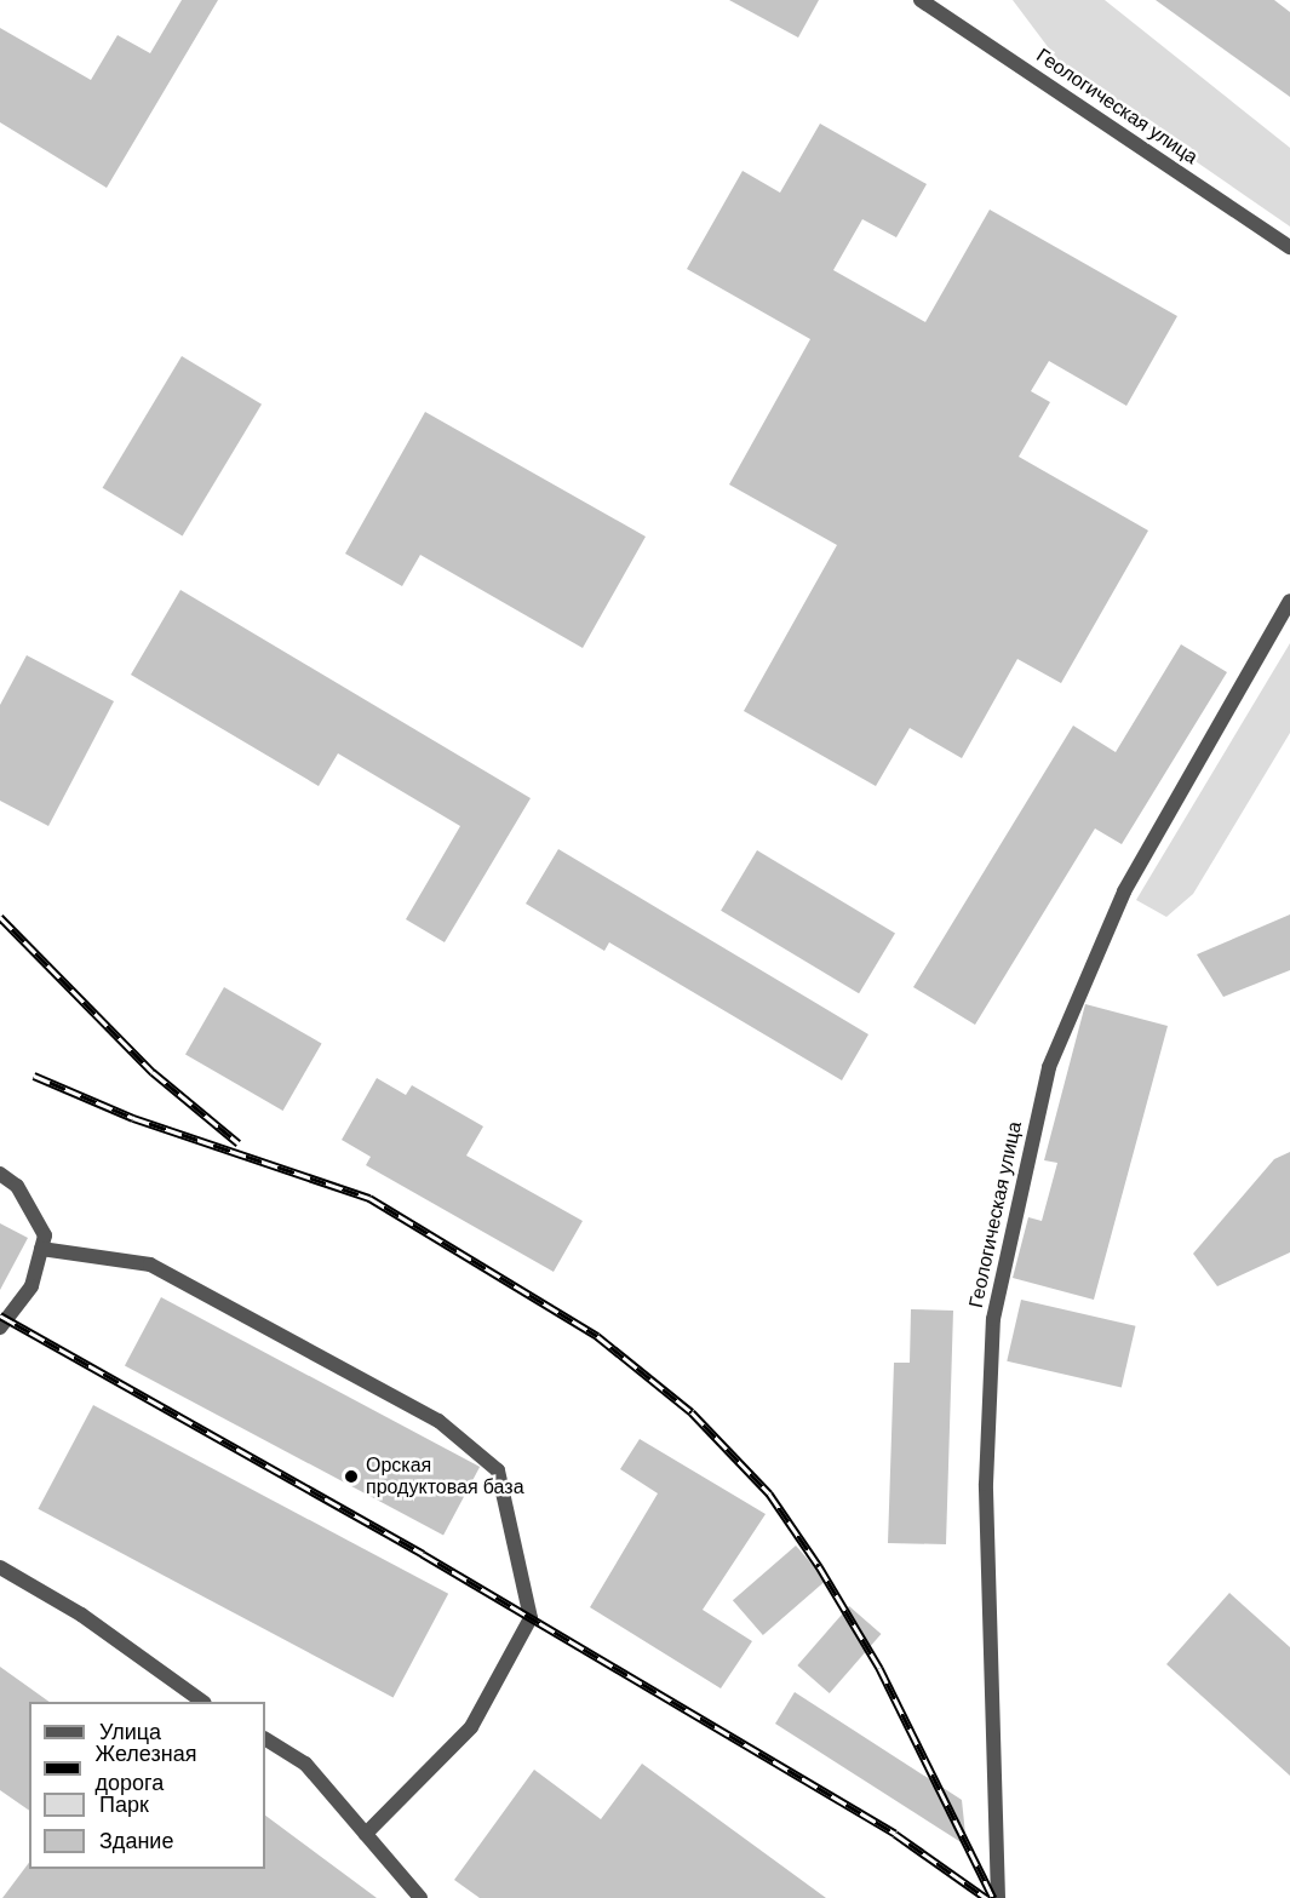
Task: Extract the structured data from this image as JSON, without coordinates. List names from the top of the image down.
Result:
{
  "streets": {
    "street": ["Геологическая улица"]
  },
  "places": ["Орская продуктовая база"],
  "legend": [
    "Улица",
    "Железная дорога",
    "Парк",
    "Здание"
  ]
}
